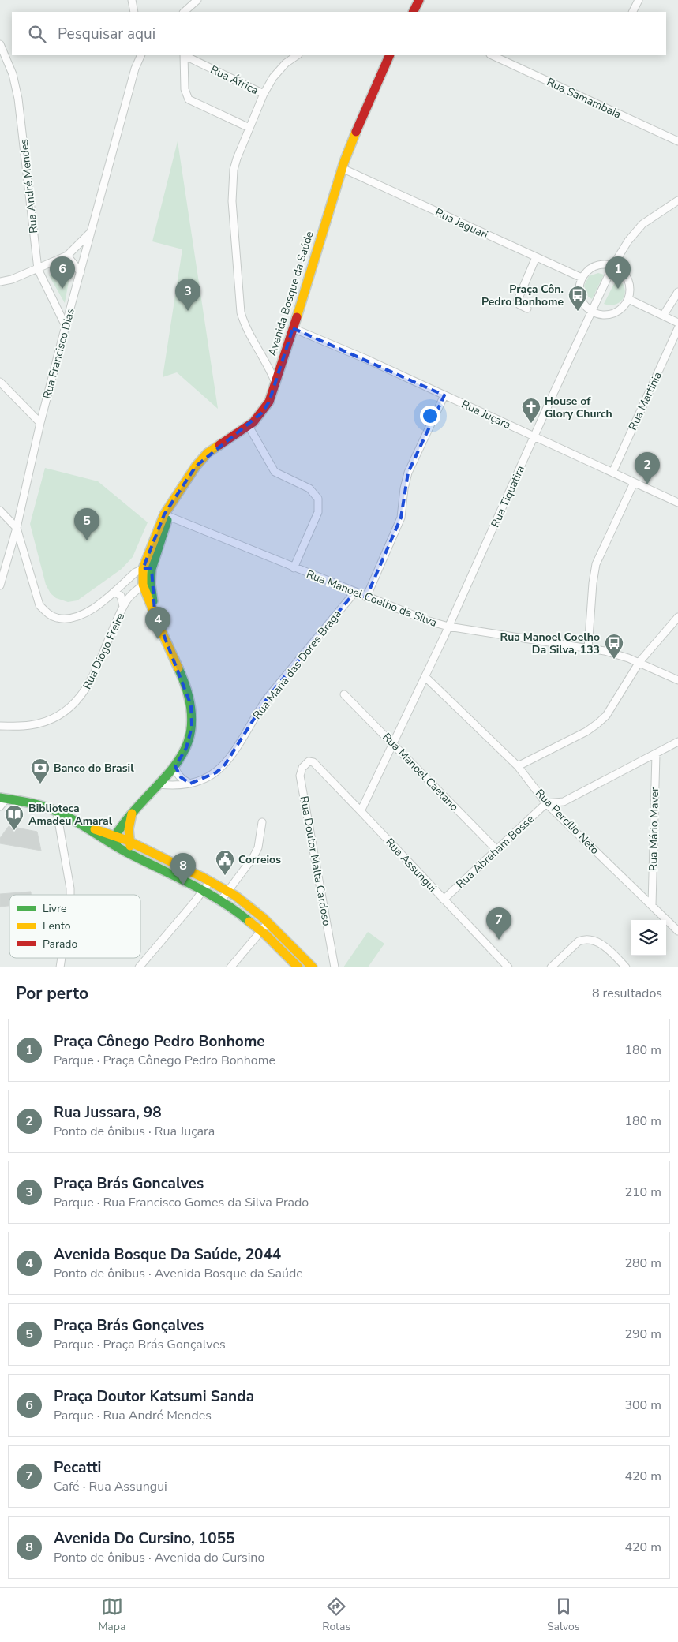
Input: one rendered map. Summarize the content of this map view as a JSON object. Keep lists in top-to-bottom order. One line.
{"streets":{"street":["Rua África","Rua Samambaia","Rua André Mendes","Rua Jaguari","Avenida Bosque da Saúde","Rua Francisco Dias","Rua Martinia","Rua Juçara","Rua Tiquatira","Rua Manoel Coelho da Silva","Rua Diogo Freire","Rua Maria das Dores Braga","Rua Manoel Caetano","Rua Percílio Neto","Rua Mário Maver","Rua Abraham Bosse","Rua Doutor Malta Cardoso","Rua Assungui"]},"crossings":[["Rua André Mendes","Rua Francisco Dias"],["Rua Jaguari","Avenida Bosque da Saúde"],["Avenida Bosque da Saúde","Rua Juçara"],["Avenida Bosque da Saúde","Rua Manoel Coelho da Silva"],["Avenida Bosque da Saúde","Rua Diogo Freire"],["Avenida Bosque da Saúde","Rua Maria das Dores Braga"],["Rua Martinia","Rua Juçara"],["Rua Juçara","Rua Tiquatira"],["Rua Tiquatira","Rua Manoel Coelho da Silva"],["Rua Tiquatira","Rua Manoel Caetano"],["Rua Tiquatira","Rua Percílio Neto"],["Rua Tiquatira","Rua Assungui"],["Rua Manoel Coelho da Silva","Rua Maria das Dores Braga"],["Rua Manoel Caetano","Rua Abraham Bosse"],["Rua Percílio Neto","Rua Mário Maver"],["Rua Percílio Neto","Rua Abraham Bosse"],["Rua Abraham Bosse","Rua Assungui"],["Rua Doutor Malta Cardoso","Rua Assungui"]],"places":{"bus stop":["Praça Côn. Pedro Bonhome","Rua Manoel Coelho Da Silva, 133"],"church":["House of Glory Church"],"bank":["Banco do Brasil"],"library":["Biblioteca Amadeu Amaral"],"public building":["Correios"]},"legend":["Livre","Lento","Parado"],"page":{"search":"Pesquisar aqui","pins":["1","6","3","2","5","4","8","7"],"heading":["Por perto","8 resultados"],"list":[{"mark":"1","name":"Praça Cônego Pedro Bonhome","note":"Parque · Praça Cônego Pedro Bonhome","value":"180 m"},{"mark":"2","name":"Rua Jussara, 98","note":"Ponto de ônibus · Rua Juçara","value":"180 m"},{"mark":"3","name":"Praça Brás Goncalves","note":"Parque · Rua Francisco Gomes da Silva Prado","value":"210 m"},{"mark":"4","name":"Avenida Bosque Da Saúde, 2044","note":"Ponto de ônibus · Avenida Bosque da Saúde","value":"280 m"},{"mark":"5","name":"Praça Brás Gonçalves","note":"Parque · Praça Brás Gonçalves","value":"290 m"},{"mark":"6","name":"Praça Doutor Katsumi Sanda","note":"Parque · Rua André Mendes","value":"300 m"},{"mark":"7","name":"Pecatti","note":"Café · Rua Assungui","value":"420 m"},{"mark":"8","name":"Avenida Do Cursino, 1055","note":"Ponto de ônibus · Avenida do Cursino","value":"420 m"}],"nav":["Mapa","Rotas","Salvos"]}}
